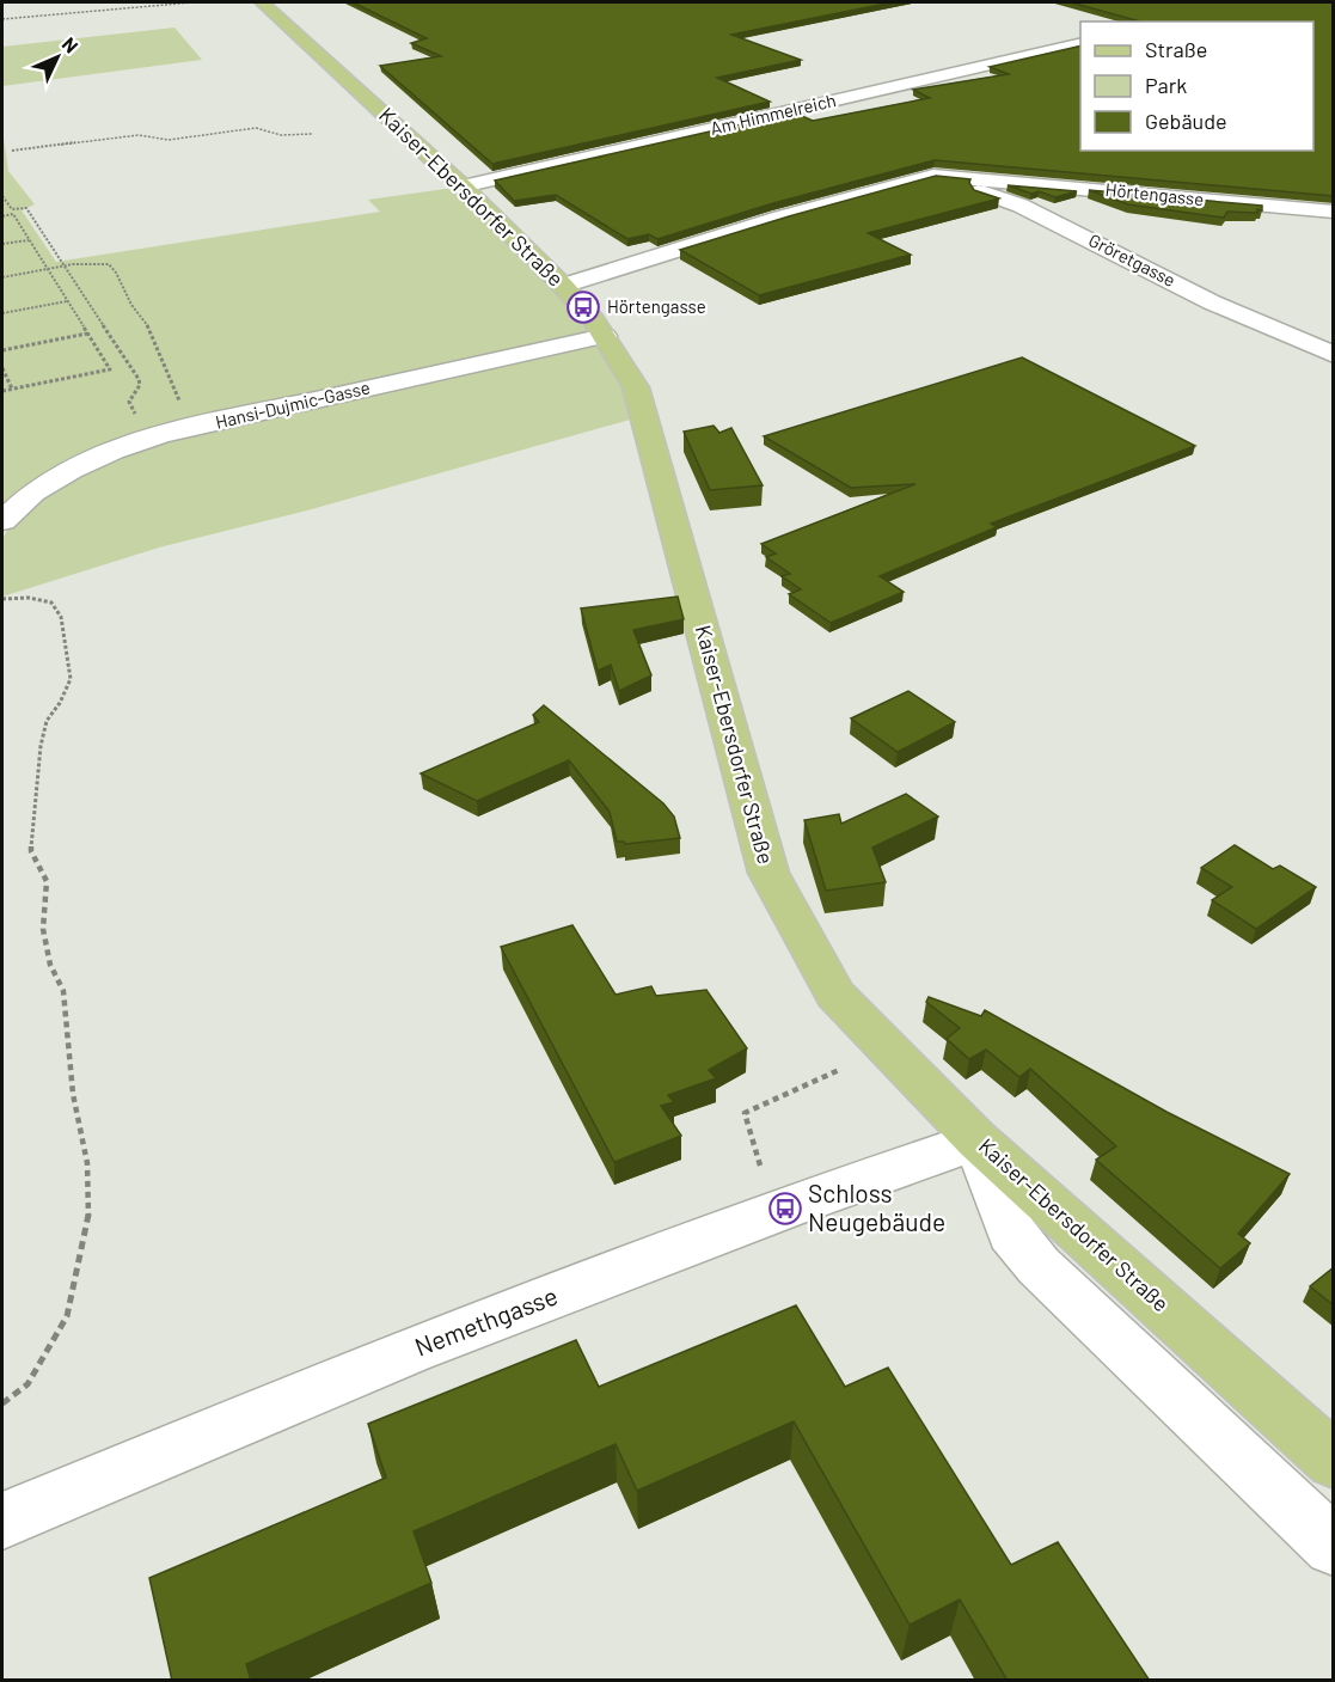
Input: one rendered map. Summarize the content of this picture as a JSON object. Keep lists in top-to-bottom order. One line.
{"streets":{"main road":["Kaiser-Ebersdorfer Straße"],"street":["Am Himmelreich","Hörtengasse","Gröretgasse","Hansi-Dujmic-Gasse","Nemethgasse"]},"crossings":[["Am Himmelreich","Kaiser-Ebersdorfer Straße"],["Hörtengasse","Kaiser-Ebersdorfer Straße"],["Hörtengasse","Gröretgasse"],["Kaiser-Ebersdorfer Straße","Hansi-Dujmic-Gasse"],["Kaiser-Ebersdorfer Straße","Nemethgasse"]],"places":{"bus stop":["Hörtengasse","Schloss Neugebäude"]},"legend":["Straße","Park","Gebäude"],"north":"top right"}
